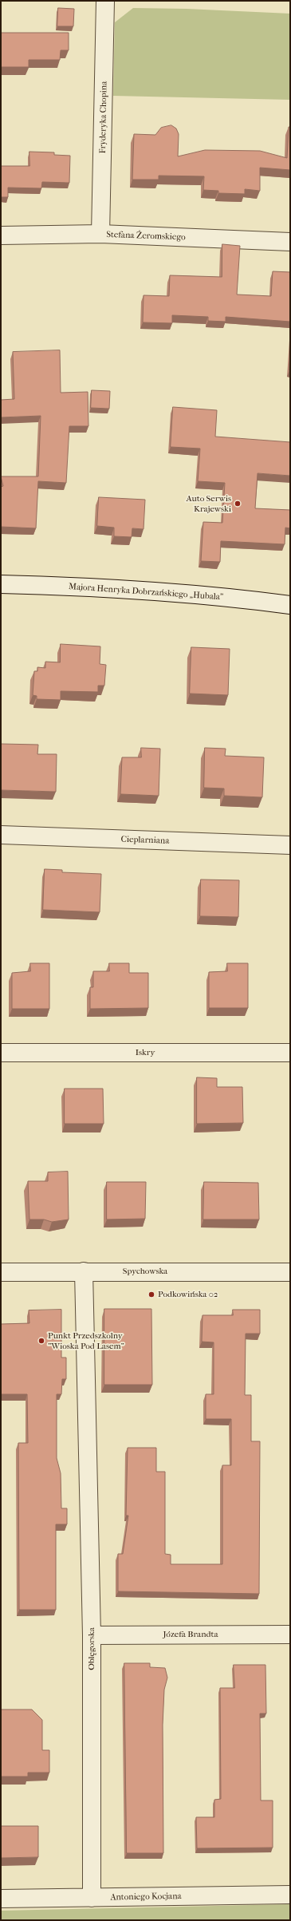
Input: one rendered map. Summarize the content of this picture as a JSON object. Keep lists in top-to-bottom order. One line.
{"streets":{"street":["Fryderyka Chopina","Stefana Żeromskiego","Majora Henryka Dobrzańskiego „Hubala”","Cieplarniana","Iskry","Spychowska","Józefa Brandta","Oblęgorska","Antoniego Kocjana"]},"crossings":[["Fryderyka Chopina","Stefana Żeromskiego"],["Spychowska","Oblęgorska"],["Józefa Brandta","Oblęgorska"],["Oblęgorska","Antoniego Kocjana"]],"places":["Auto Serwis Krajewski","Podkowińska 02","Punkt Przedszkolny \"Wioska Pod Lasem\""]}
